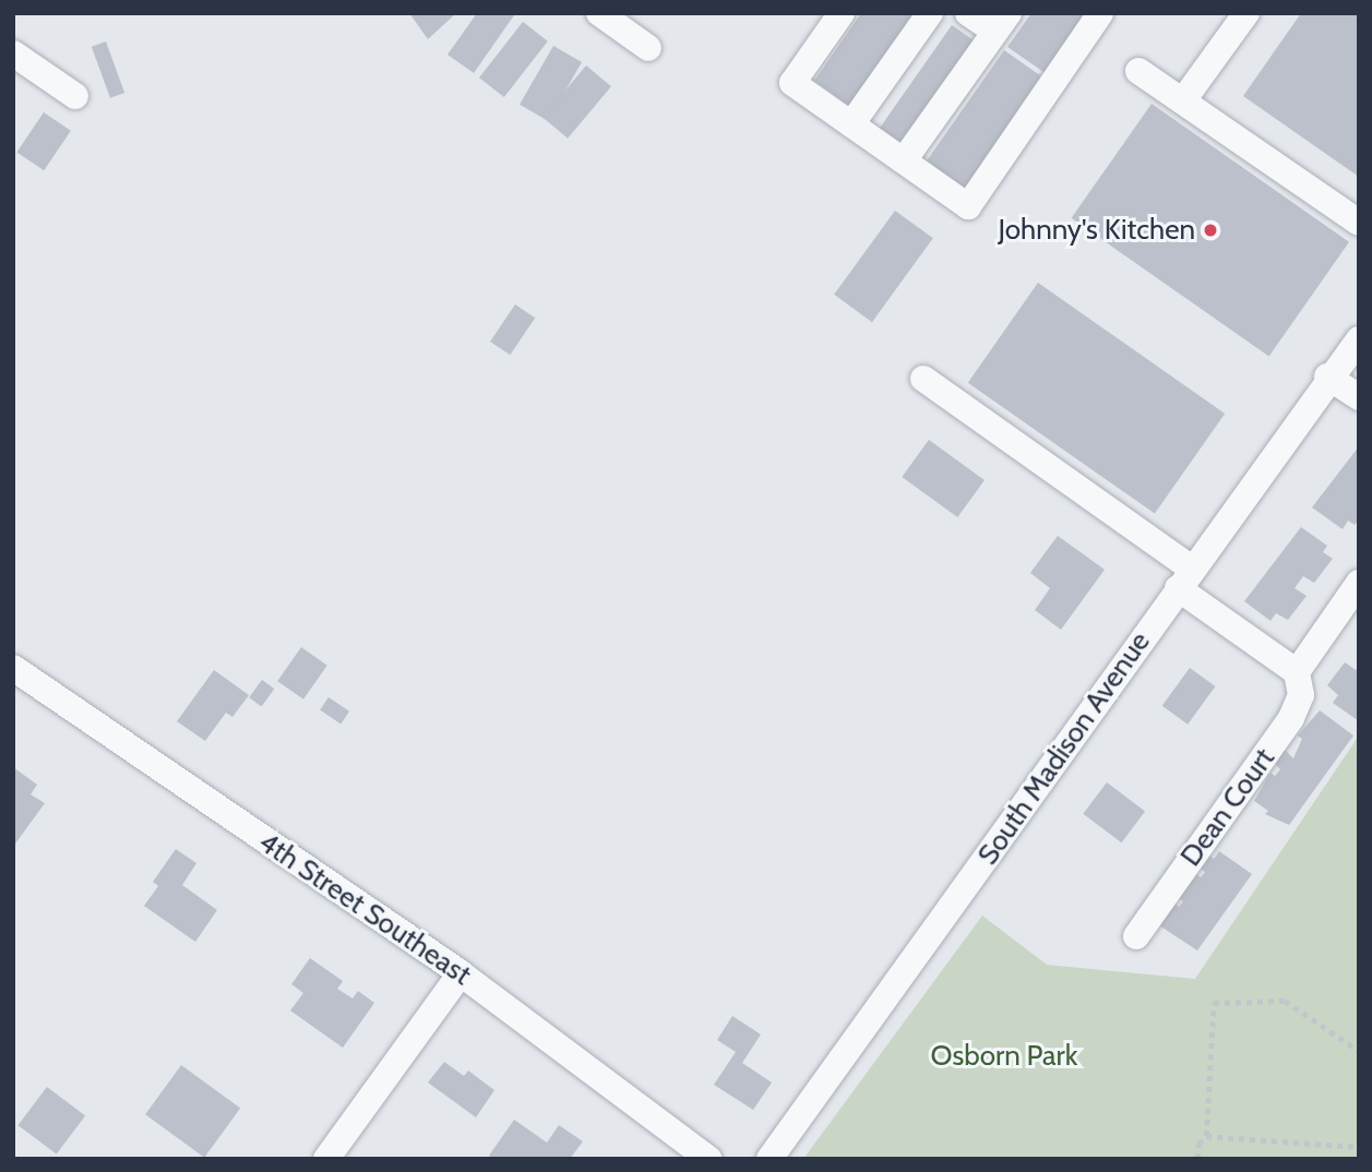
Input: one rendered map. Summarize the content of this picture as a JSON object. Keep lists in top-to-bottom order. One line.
{"streets":{"street":["South Madison Avenue","Dean Court","4th Street Southeast"]},"parks":["Osborn Park"],"places":["Johnny's Kitchen"]}
